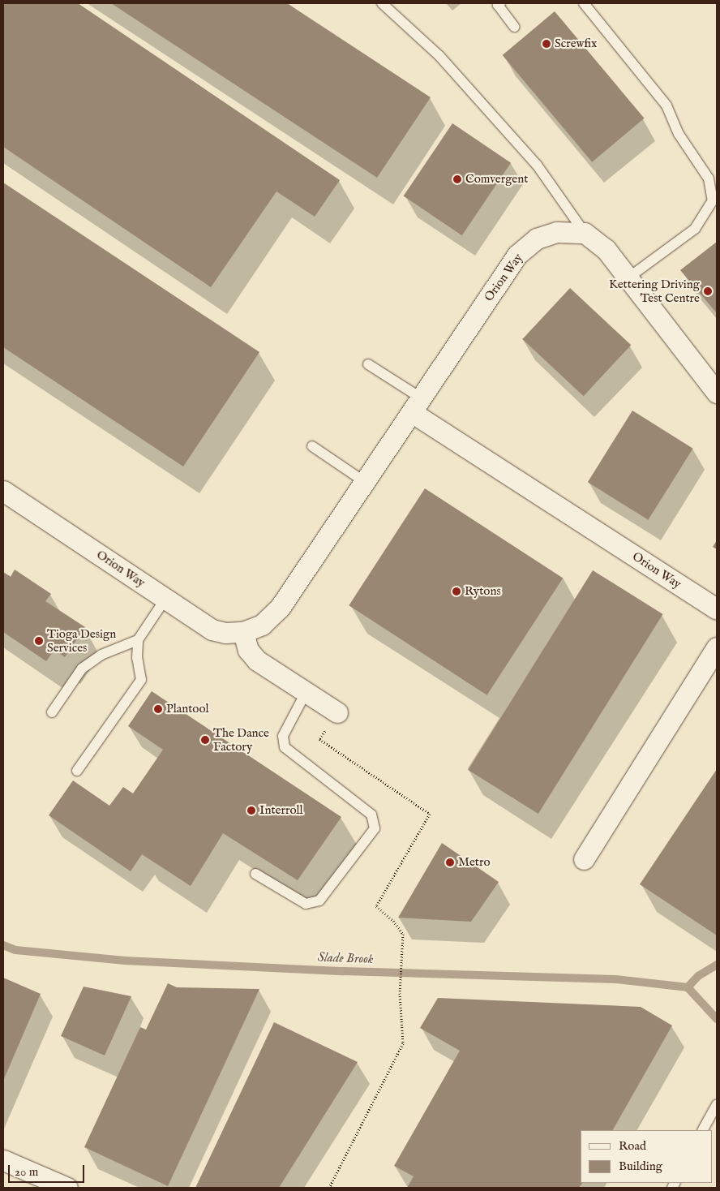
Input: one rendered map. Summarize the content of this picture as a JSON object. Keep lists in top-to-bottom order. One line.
{"streets":{"street":["Orion Way"]},"water":["Slade Brook"],"places":["Screwfix","Comvergent","Kettering Driving Test Centre","Rytons","Tioga Design Services","Plantool","The Dance Factory","Interroll","Metro"],"legend":["Road","Building"],"scale_bar":"20 m"}
